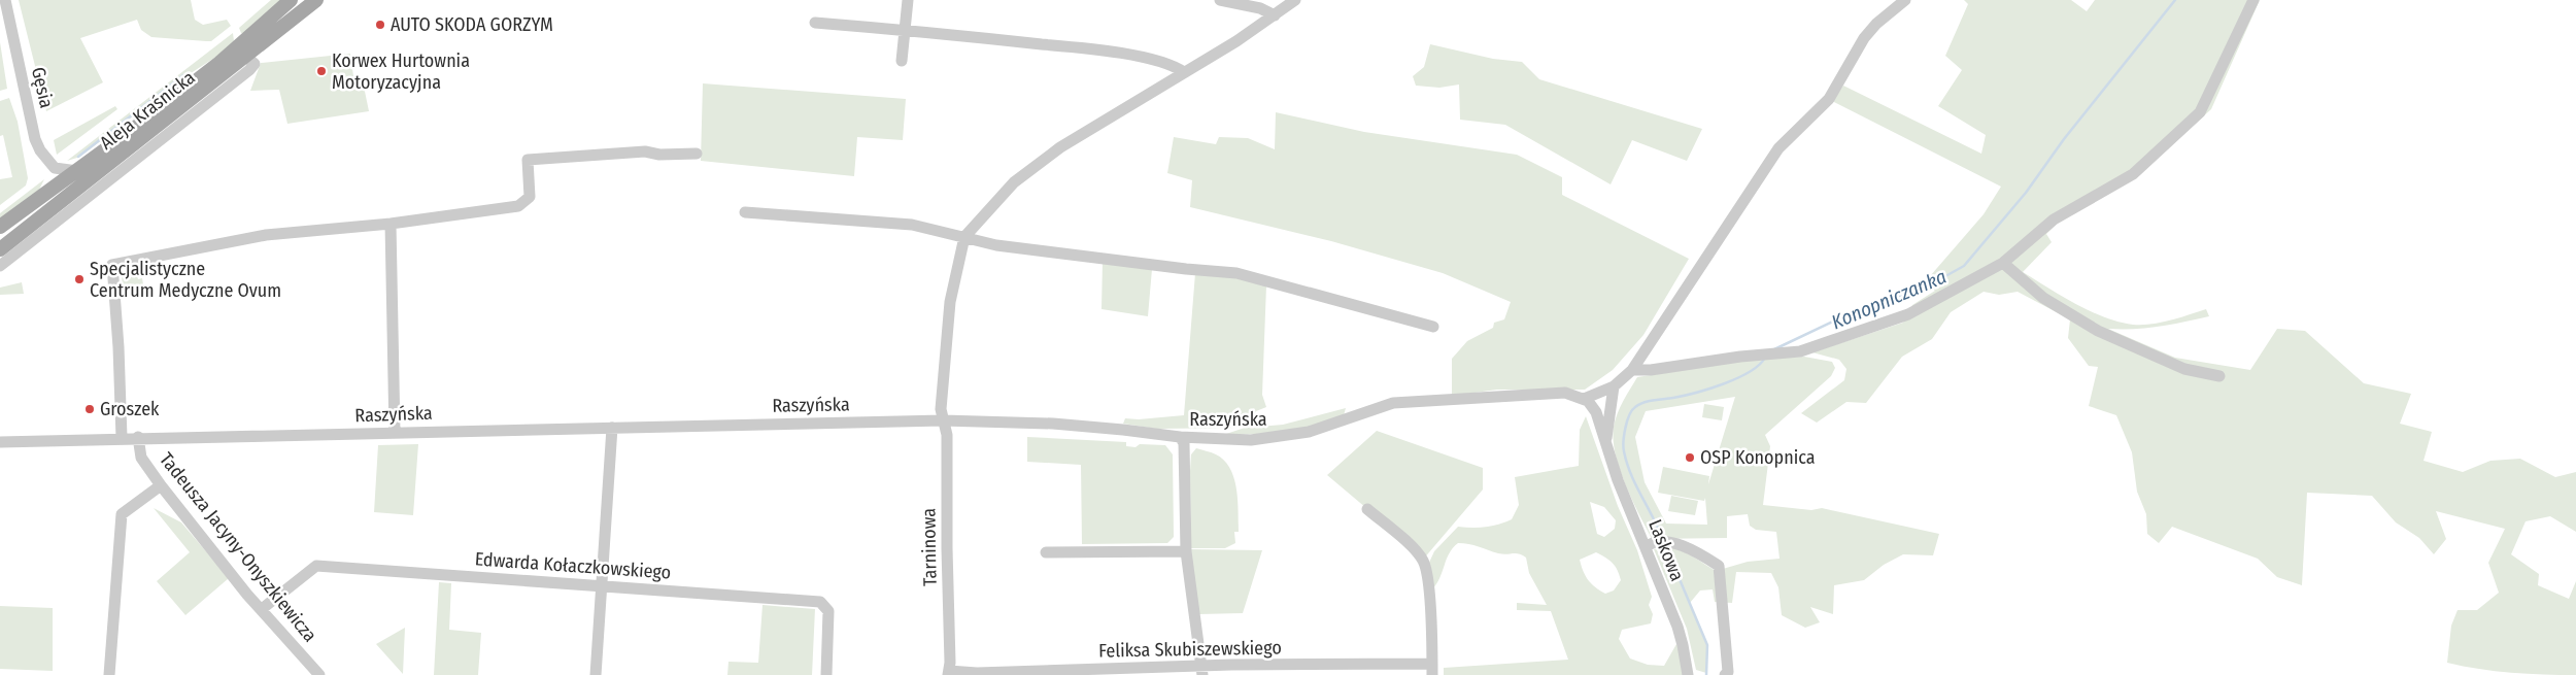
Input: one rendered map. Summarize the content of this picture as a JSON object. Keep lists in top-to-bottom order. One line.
{"streets":{"main road":["Aleja Kraśnicka"],"street":["Gęsia","Raszyńska","Tadeusza Jacyny-Onyszkiewicza","Tarninowa","Laskowa","Edwarda Kołaczkowskiego","Feliksa Skubiszewskiego"]},"crossings":[["Raszyńska","Tadeusza Jacyny-Onyszkiewicza"],["Raszyńska","Tarninowa"],["Raszyńska","Laskowa"],["Tadeusza Jacyny-Onyszkiewicza","Edwarda Kołaczkowskiego"],["Tarninowa","Feliksa Skubiszewskiego"]],"water":["Konopniczanka"],"places":["AUTO SKODA GORZYM","Korwex Hurtownia Motoryzacyjna","Specjalistyczne Centrum Medyczne Ovum","Groszek","OSP Konopnica"]}
